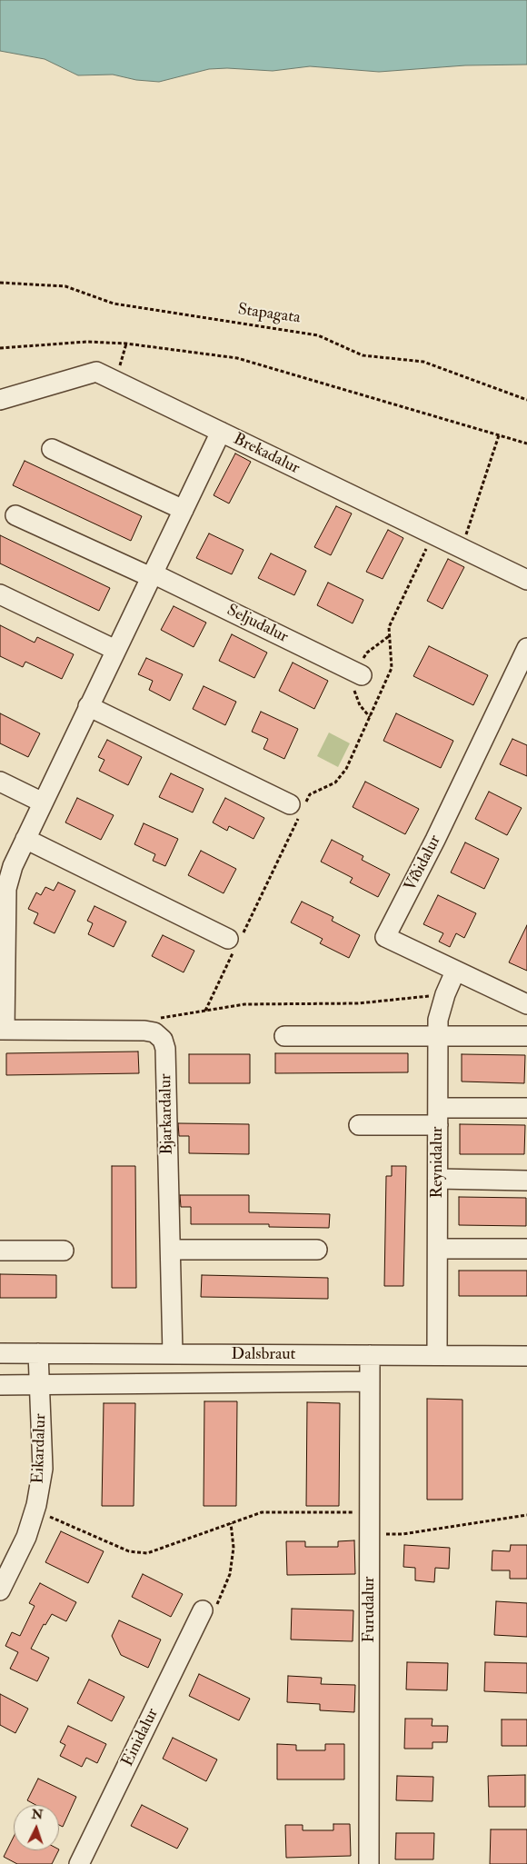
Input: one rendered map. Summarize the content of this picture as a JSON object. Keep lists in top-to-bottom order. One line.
{"streets":{"street":["Brekadalur","Seljudalur","Víðidalur","Bjarkardalur","Reynidalur","Dalsbraut","Eikardalur","Furudalur","Einidalur"],"path":["Stapagata"]},"crossings":[["Víðidalur","Reynidalur"],["Bjarkardalur","Dalsbraut"],["Reynidalur","Dalsbraut"],["Dalsbraut","Eikardalur"],["Dalsbraut","Furudalur"]],"north":"top"}
